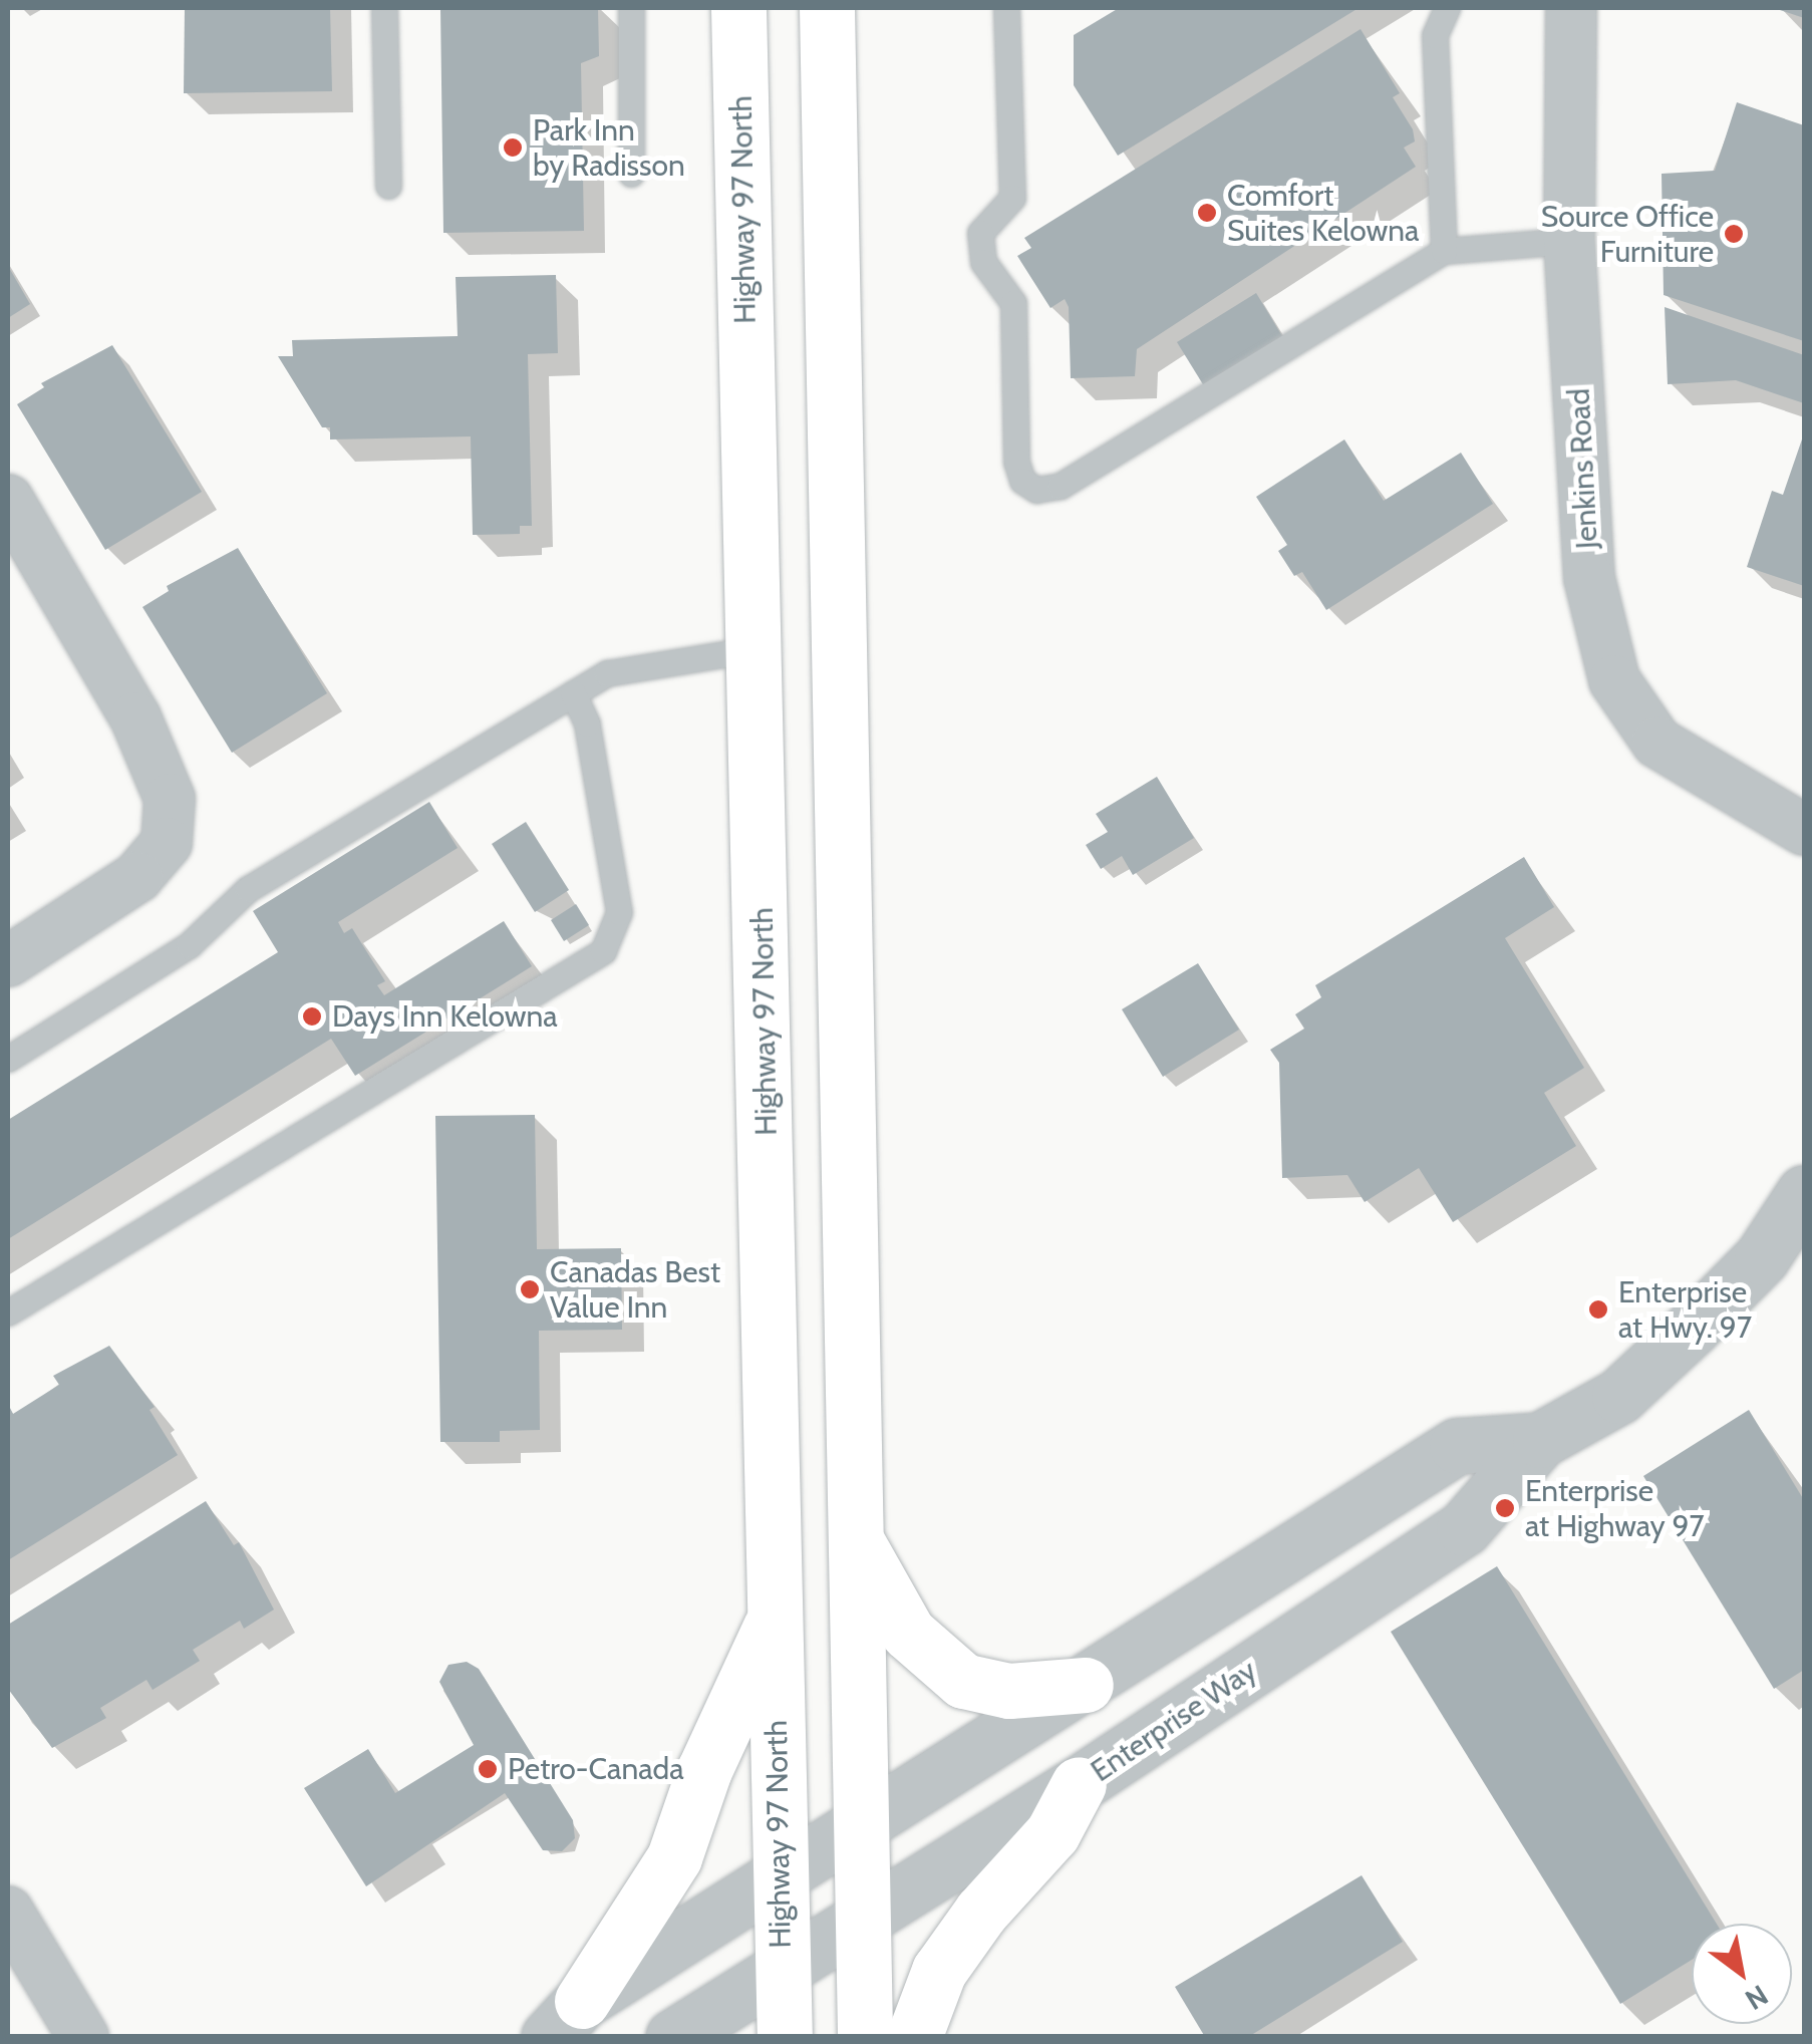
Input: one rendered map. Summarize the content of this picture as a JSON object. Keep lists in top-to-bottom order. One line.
{"streets":{"highway":["Highway 97 North"],"street":["Jenkins Road","Enterprise Way"]},"crossings":[["Highway 97 North","Enterprise Way"]],"places":["Park Inn by Radisson","Comfort Suites Kelowna","Source Office Furniture","Days Inn Kelowna","Canadas Best Value Inn","Enterprise at Hwy. 97","Enterprise at Highway 97","Petro-Canada"],"north":"bottom right"}
